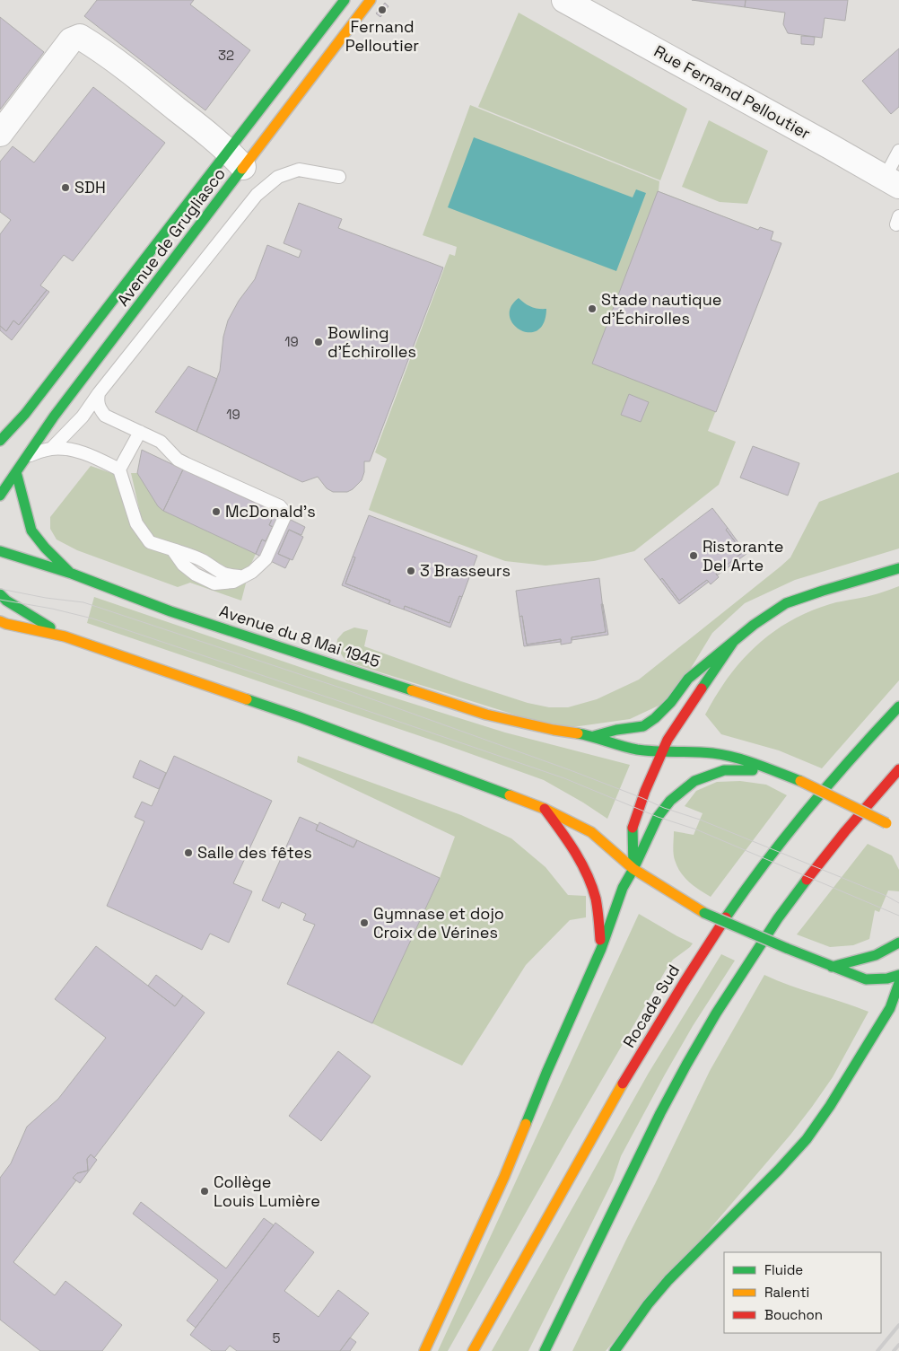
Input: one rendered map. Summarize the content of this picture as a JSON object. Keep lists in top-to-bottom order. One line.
{"streets":{"main road":["Avenue de Grugliasco","Avenue du 8 Mai 1945","Rocade Sud"],"street":["Rue Fernand Pelloutier"]},"places":["Fernand Pelloutier","SDH","Stade nautique d'Échirolles","Bowling d'Échirolles","McDonald's","Ristorante Del Arte","3 Brasseurs","Salle des fêtes","Gymnase et dojo Croix de Vérines","Collège Louis Lumière"],"house_numbers":["32","19","19","5"],"legend":["Fluide","Ralenti","Bouchon"]}
